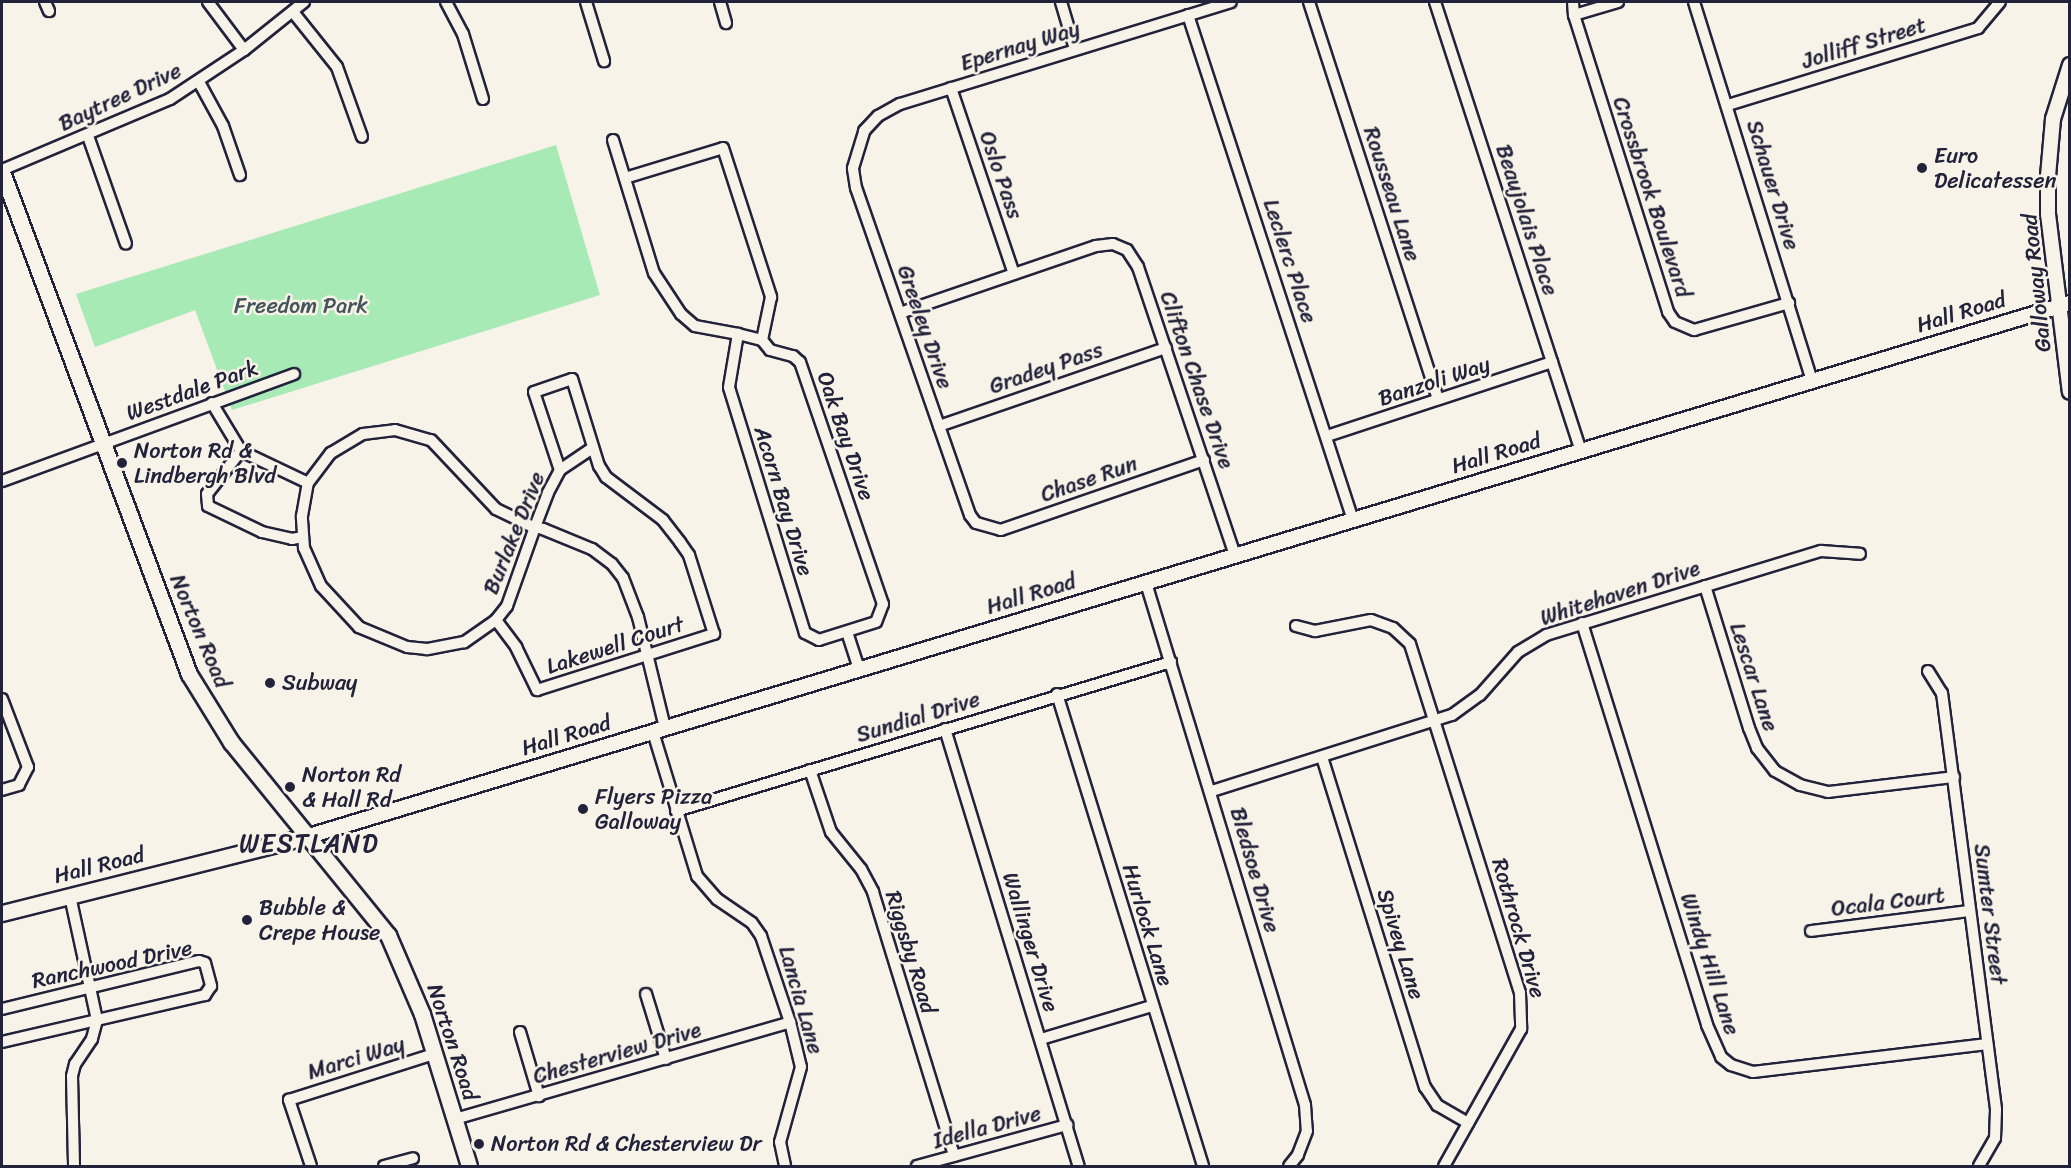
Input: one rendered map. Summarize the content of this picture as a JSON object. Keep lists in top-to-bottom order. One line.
{"streets":{"main road":["Hall Road","Norton Road"],"street":["Jolliff Street","Epernay Way","Baytree Drive","Oslo Pass","Schauer Drive","Rousseau Lane","Crossbrook Boulevard","Beaujolais Place","Leclerc Place","Galloway Road","Greeley Drive","Gradey Pass","Clifton Chase Drive","Banzoli Way","Westdale Park","Oak Bay Drive","Chase Run","Acorn Bay Drive","Burlake Drive","Whitehaven Drive","Lakewell Court","Lescar Lane","Sundial Drive","Bledsoe Drive","Ocala Court","Sumter Street","Hurlock Lane","Rothrock Drive","Wallinger Drive","Spivey Lane","Riggsby Road","Ranchwood Drive","Windy Hill Lane","Lancia Lane","Chesterview Drive","Marci Way","Idella Drive"]},"crossings":[["Jolliff Street","Schauer Drive"],["Epernay Way","Oslo Pass"],["Epernay Way","Leclerc Place"],["Epernay Way","Greeley Drive"],["Baytree Drive","Norton Road"],["Oslo Pass","Clifton Chase Drive"],["Schauer Drive","Crossbrook Boulevard"],["Schauer Drive","Hall Road"],["Rousseau Lane","Banzoli Way"],["Beaujolais Place","Hall Road"],["Beaujolais Place","Banzoli Way"],["Leclerc Place","Hall Road"],["Leclerc Place","Banzoli Way"],["Galloway Road","Hall Road"],["Hall Road","Clifton Chase Drive"],["Hall Road","Norton Road"],["Hall Road","Bledsoe Drive"],["Hall Road","Lancia Lane"],["Greeley Drive","Gradey Pass"],["Greeley Drive","Chase Run"],["Gradey Pass","Clifton Chase Drive"],["Clifton Chase Drive","Chase Run"],["Westdale Park","Norton Road"],["Oak Bay Drive","Acorn Bay Drive"],["Burlake Drive","Lakewell Court"],["Burlake Drive","Lancia Lane"],["Whitehaven Drive","Lescar Lane"],["Whitehaven Drive","Bledsoe Drive"],["Whitehaven Drive","Rothrock Drive"],["Whitehaven Drive","Spivey Lane"],["Whitehaven Drive","Windy Hill Lane"],["Norton Road","Chesterview Drive"],["Norton Road","Marci Way"],["Lakewell Court","Lancia Lane"],["Lescar Lane","Sumter Street"],["Sundial Drive","Bledsoe Drive"],["Sundial Drive","Hurlock Lane"],["Sundial Drive","Wallinger Drive"],["Sundial Drive","Riggsby Road"],["Sundial Drive","Lancia Lane"],["Ocala Court","Sumter Street"],["Sumter Street","Windy Hill Lane"],["Rothrock Drive","Spivey Lane"],["Wallinger Drive","Idella Drive"],["Riggsby Road","Idella Drive"],["Lancia Lane","Chesterview Drive"]],"districts":["WESTLAND"],"parks":["Freedom Park"],"places":["Euro Delicatessen","Norton Rd & Lindbergh Blvd","Subway","Norton Rd & Hall Rd","Flyers Pizza Galloway","Bubble & Crepe House","Norton Rd & Chesterview Dr"]}
